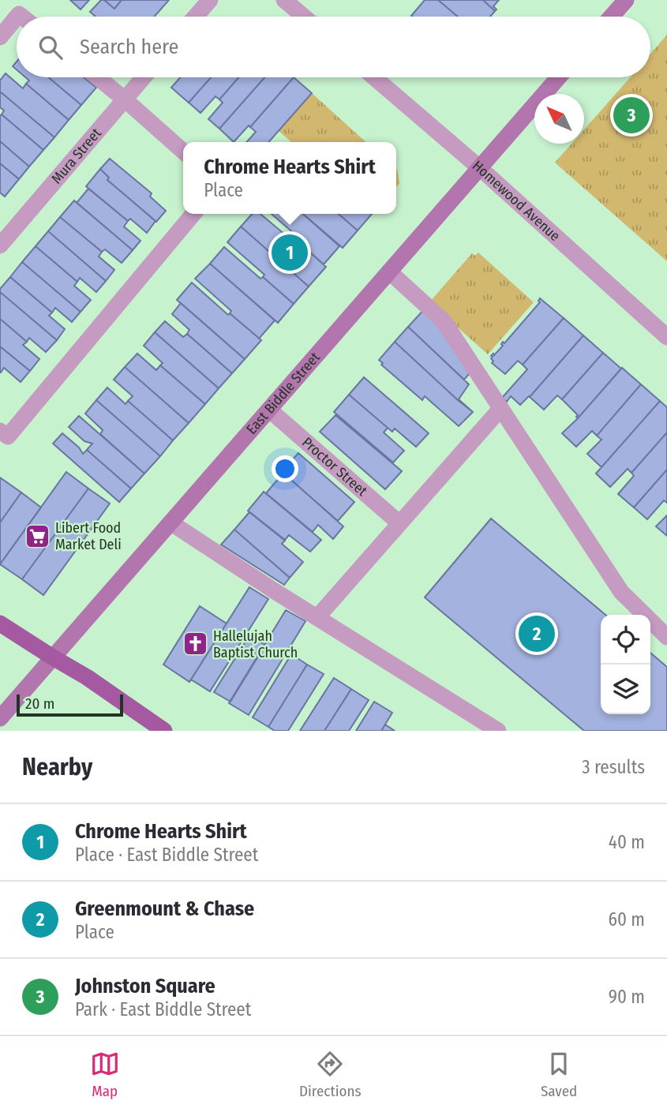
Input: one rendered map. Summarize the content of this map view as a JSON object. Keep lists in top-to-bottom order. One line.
{"streets":{"main road":["East Biddle Street"],"street":["Mura Street","Homewood Avenue","Proctor Street"]},"crossings":[["Homewood Avenue","East Biddle Street"],["East Biddle Street","Proctor Street"]],"places":{"supermarket":["Libert Food Market Deli"],"church":["Hallelujah Baptist Church"]},"scale_bar":"20 m","north":"top left","page":{"search":"Search here","pins":["3","1","2"],"popup":["Chrome Hearts Shirt","Place"],"scale":"20 m","heading":["Nearby","3 results"],"list":[{"mark":"1","name":"Chrome Hearts Shirt","note":"Place · East Biddle Street","value":"40 m"},{"mark":"2","name":"Greenmount & Chase","note":"Place","value":"60 m"},{"mark":"3","name":"Johnston Square","note":"Park · East Biddle Street","value":"90 m"}],"nav":["Map","Directions","Saved"]}}
